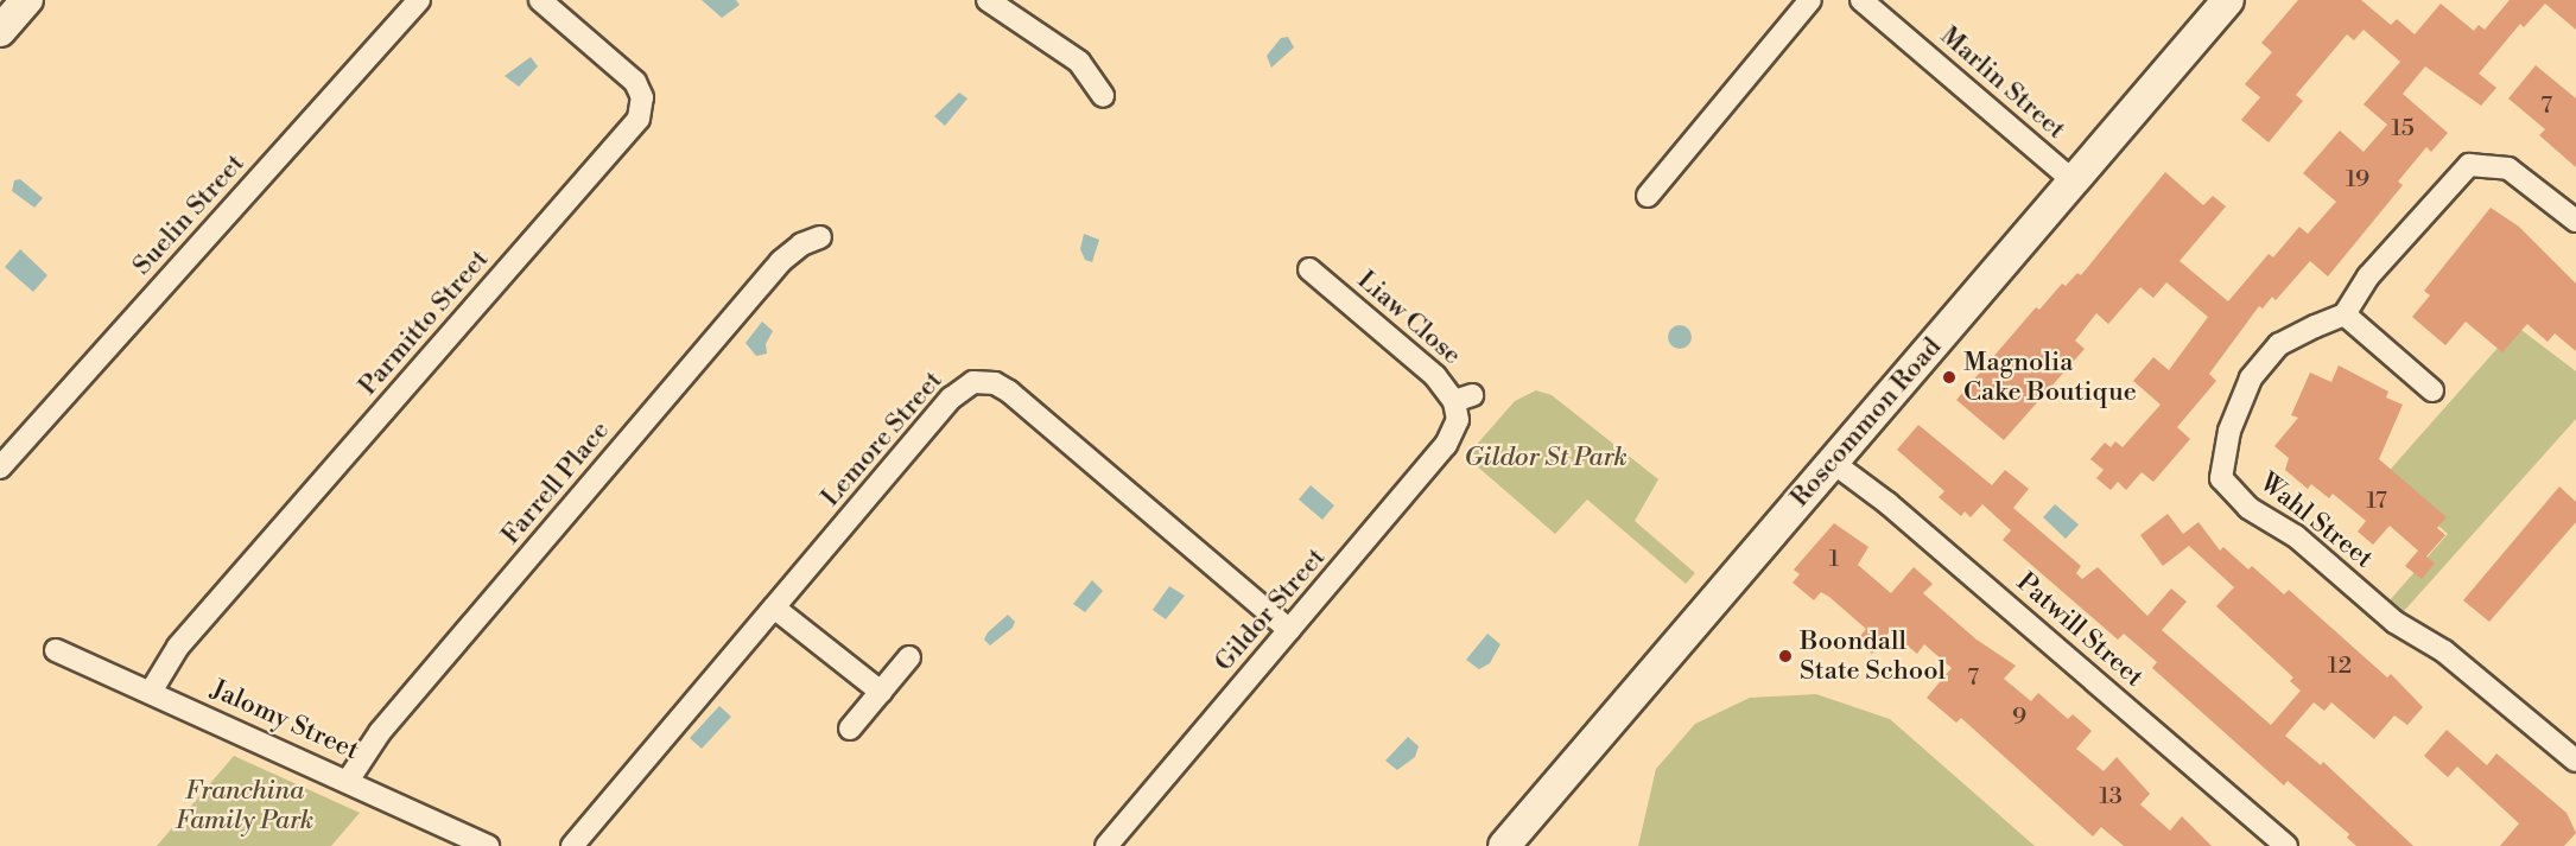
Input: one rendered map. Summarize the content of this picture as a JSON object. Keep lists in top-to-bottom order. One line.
{"streets":{"street":["Marlin Street","Suelin Street","Liaw Close","Parmitto Street","Roscommon Road","Lemore Street","Farrell Place","Wahl Street","Gildor Street","Patwill Street","Jalomy Street"]},"crossings":[["Marlin Street","Roscommon Road"],["Liaw Close","Gildor Street"],["Parmitto Street","Jalomy Street"],["Roscommon Road","Patwill Street"],["Lemore Street","Gildor Street"],["Farrell Place","Jalomy Street"]],"parks":["Gildor St Park","Franchina Family Park"],"places":["Magnolia Cake Boutique","Boondall State School"],"house_numbers":["7","15","19","17","1","12","7","9","13"]}
